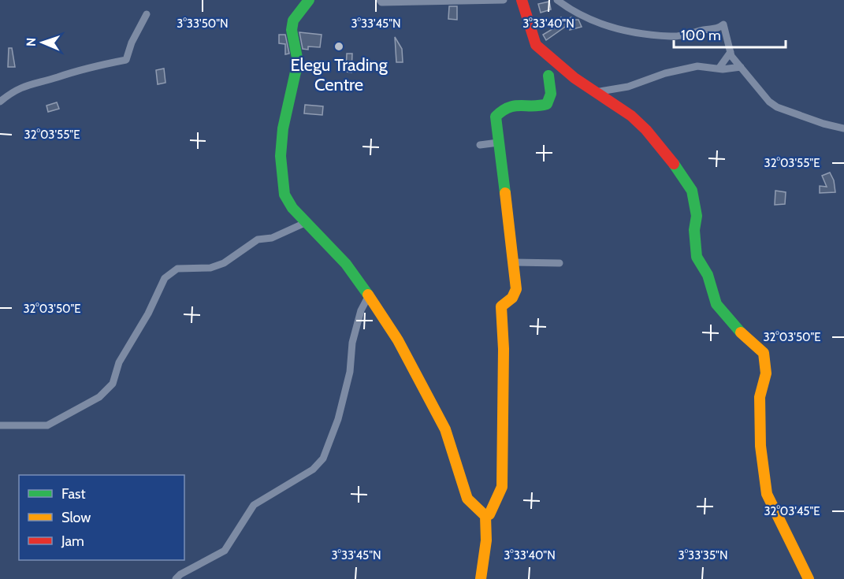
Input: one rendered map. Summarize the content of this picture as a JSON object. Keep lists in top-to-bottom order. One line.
{"places":["Elegu Trading Centre"],"legend":["Fast","Slow","Jam"],"scale_bar":"100 m","north":"left","coordinates":["3°33'50\"N","3°33'45\"N","3°33'40\"N","32°03'55\"E","32°03'50\"E","32°03'45\"E","3°33'35\"N"]}
